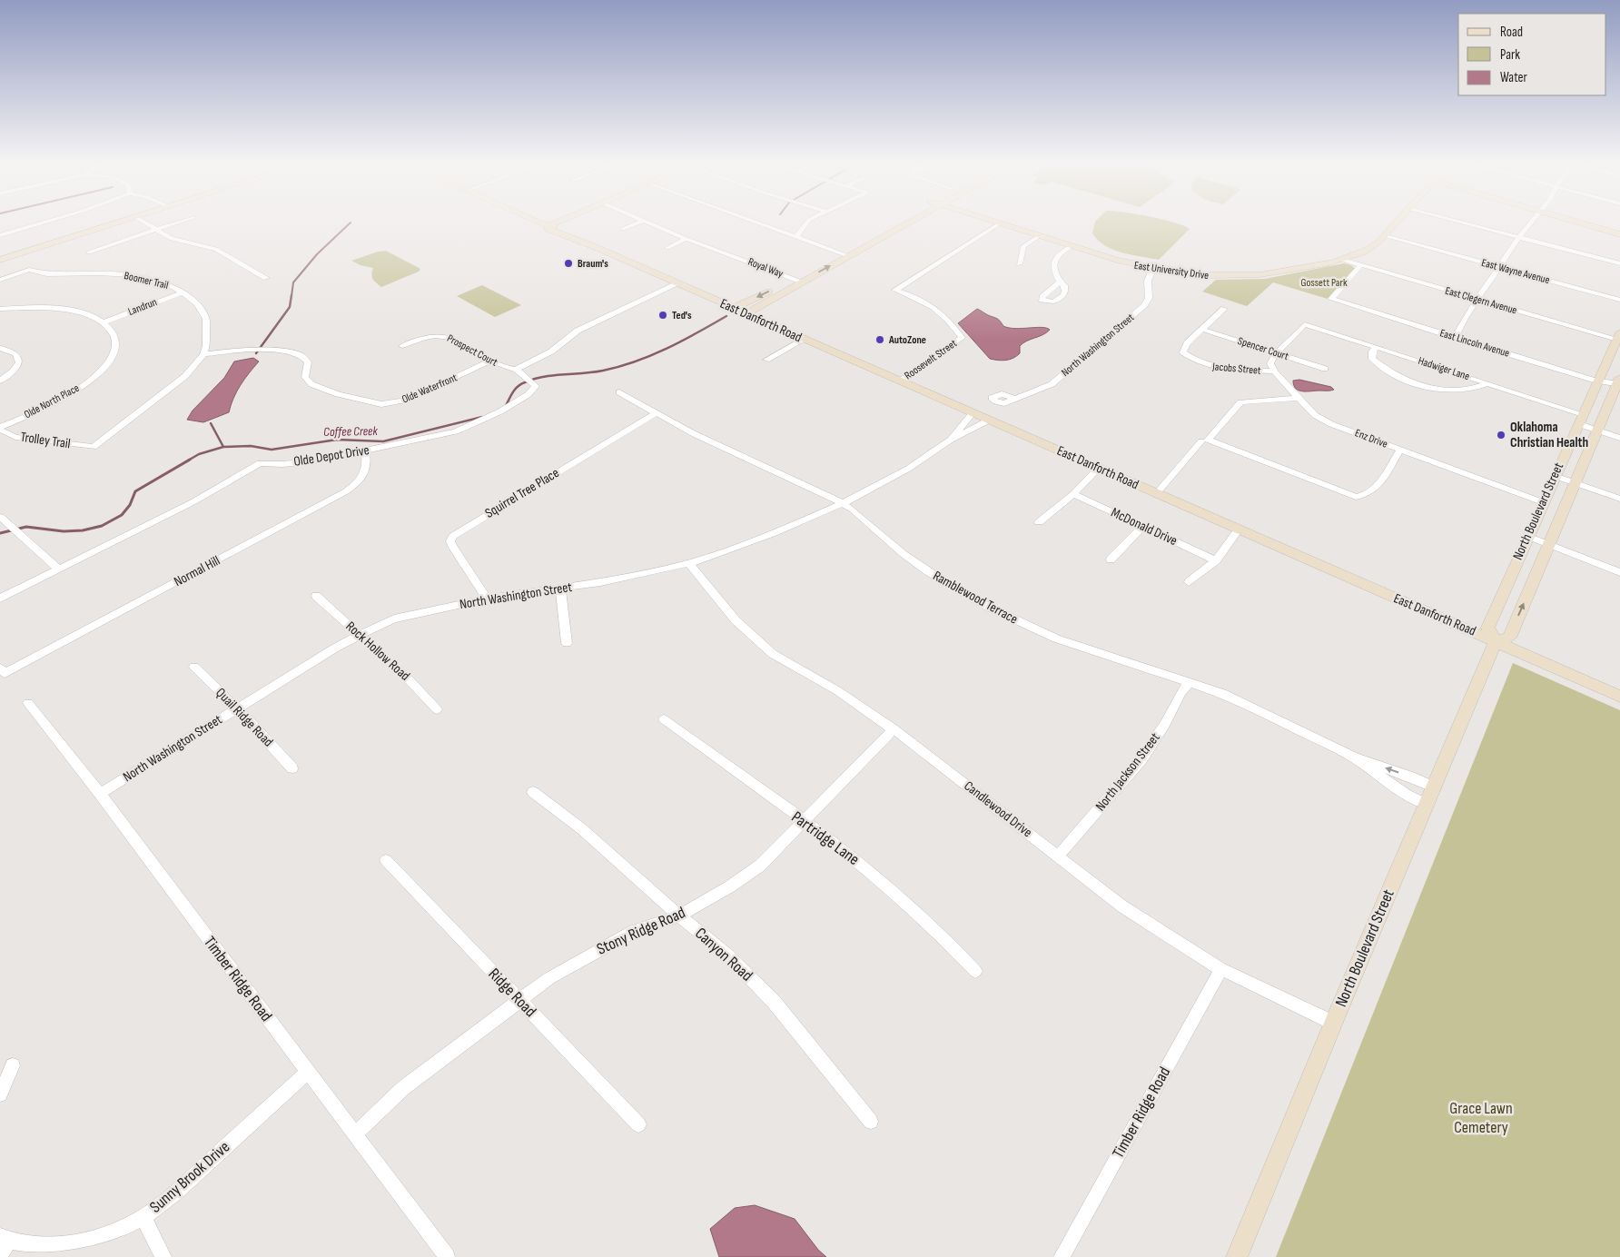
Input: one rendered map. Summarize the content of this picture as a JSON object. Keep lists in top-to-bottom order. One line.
{"streets":{"main road":["East University Drive","East Danforth Road","North Boulevard Street"],"street":["Royal Way","East Wayne Avenue","Boomer Trail","East Clegern Avenue","Landrun","East Lincoln Avenue","North Washington Street","Spencer Court","Prospect Court","Roosevelt Street","Jacobs Street","Hadwiger Lane","Olde Waterfront","Olde North Place","Enz Drive","Trolley Trail","Olde Depot Drive","Squirrel Tree Place","McDonald Drive","Normal Hill","Ramblewood Terrace","Rock Hollow Road","Quail Ridge Road","North Jackson Street","Candlewood Drive","Partridge Lane","Stony Ridge Road","Canyon Road","Timber Ridge Road","Ridge Road","Sunny Brook Drive"]},"crossings":[["East University Drive","East Wayne Avenue"],["East University Drive","East Clegern Avenue"],["East University Drive","North Washington Street"],["East University Drive","Roosevelt Street"],["Boomer Trail","Landrun"],["Boomer Trail","Olde Waterfront"],["Boomer Trail","Trolley Trail"],["East Clegern Avenue","East Lincoln Avenue"],["East Clegern Avenue","North Boulevard Street"],["Landrun","Olde North Place"],["East Danforth Road","North Washington Street"],["East Danforth Road","Roosevelt Street"],["East Danforth Road","North Boulevard Street"],["East Lincoln Avenue","North Boulevard Street"],["North Washington Street","Squirrel Tree Place"],["North Washington Street","Ramblewood Terrace"],["North Washington Street","Rock Hollow Road"],["North Washington Street","Quail Ridge Road"],["North Washington Street","Candlewood Drive"],["North Washington Street","Timber Ridge Road"],["Spencer Court","Jacobs Street"],["Spencer Court","Hadwiger Lane"],["Prospect Court","Olde Waterfront"],["Prospect Court","Olde Depot Drive"],["Jacobs Street","Enz Drive"],["Hadwiger Lane","North Boulevard Street"],["Olde Waterfront","Trolley Trail"],["Olde North Place","Trolley Trail"],["Enz Drive","North Boulevard Street"],["Olde Depot Drive","Normal Hill"],["Squirrel Tree Place","Ramblewood Terrace"],["North Boulevard Street","Ramblewood Terrace"],["North Boulevard Street","Candlewood Drive"],["Ramblewood Terrace","North Jackson Street"],["North Jackson Street","Candlewood Drive"],["Candlewood Drive","Stony Ridge Road"],["Candlewood Drive","Timber Ridge Road"],["Partridge Lane","Stony Ridge Road"],["Stony Ridge Road","Canyon Road"],["Stony Ridge Road","Timber Ridge Road"],["Stony Ridge Road","Ridge Road"],["Timber Ridge Road","Sunny Brook Drive"]],"water":["Coffee Creek"],"parks":["Gossett Park","Grace Lawn Cemetery"],"places":["Braum's","Ted's","AutoZone","Oklahoma Christian Health"],"legend":["Road","Park","Water"]}
